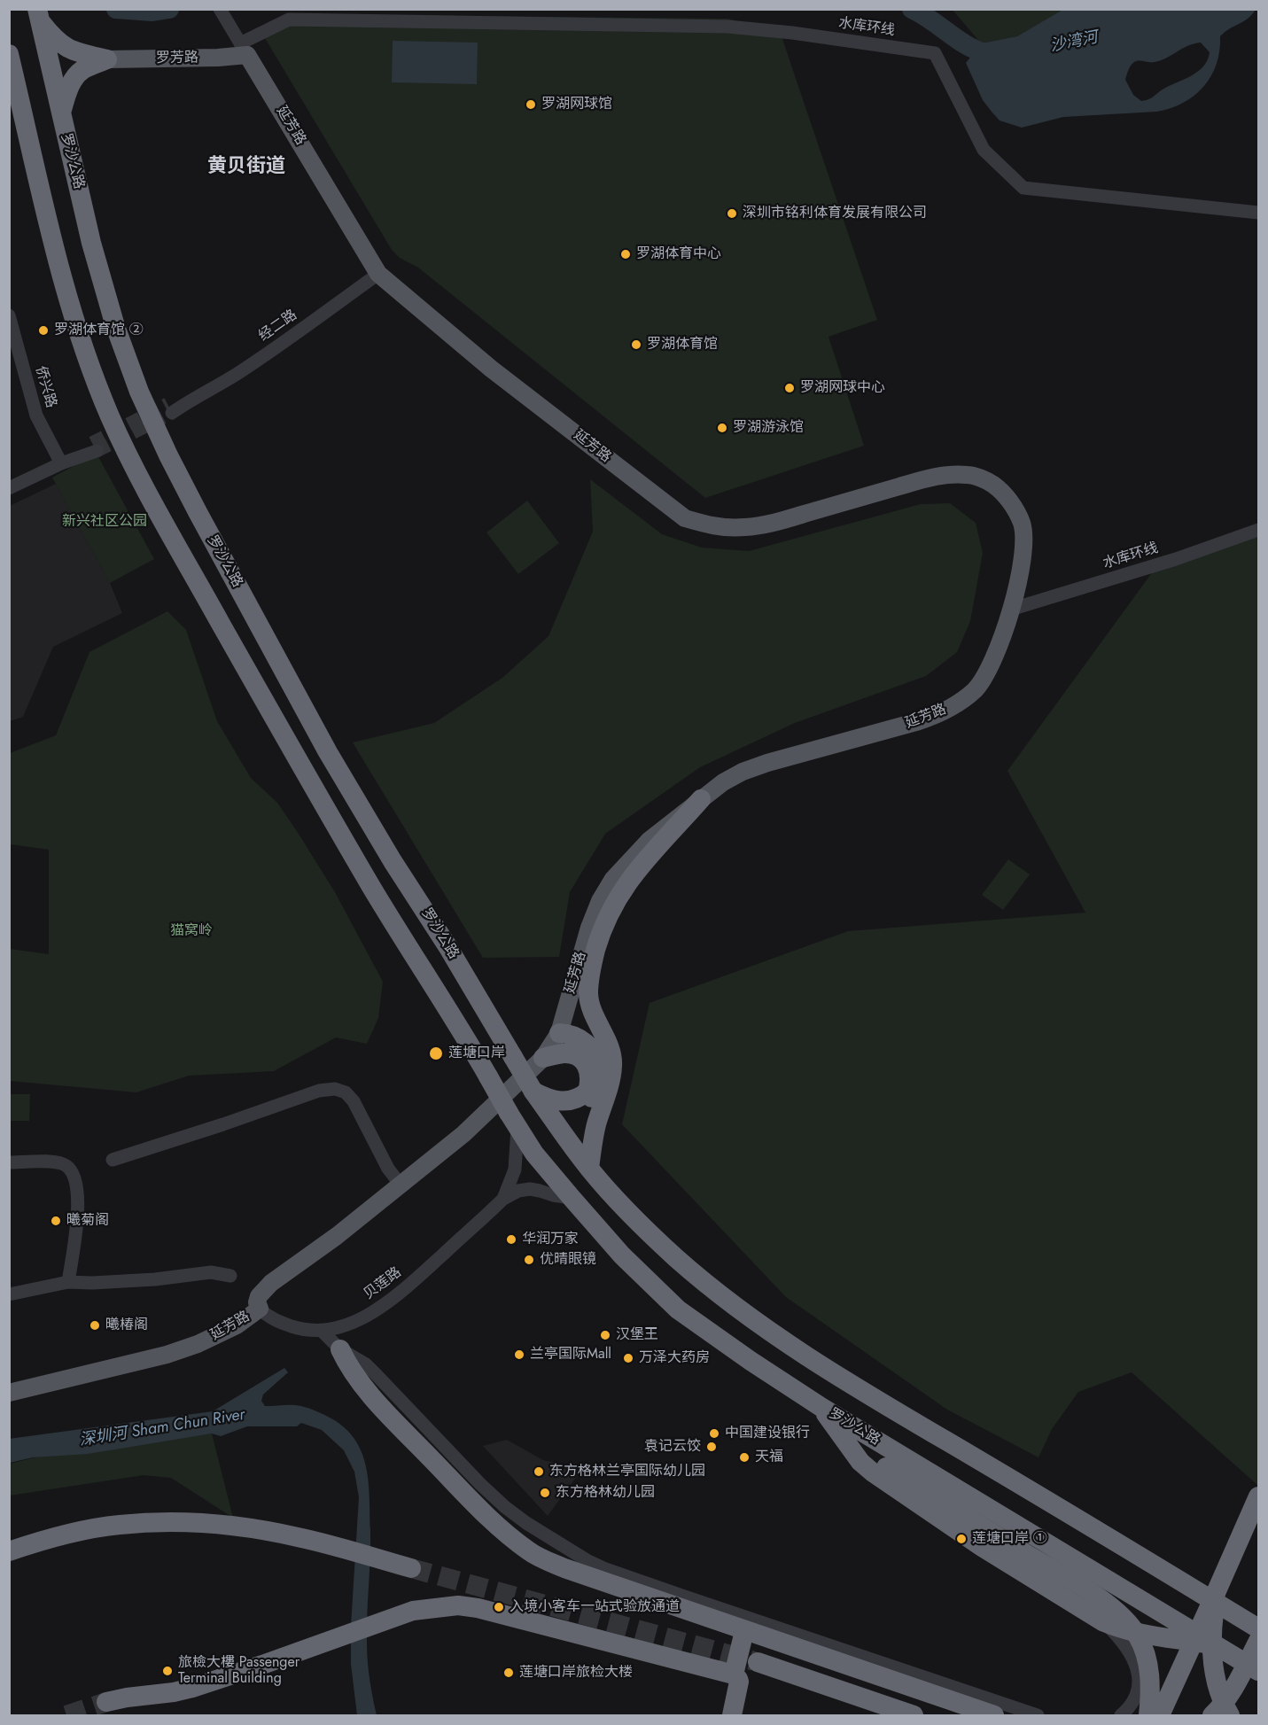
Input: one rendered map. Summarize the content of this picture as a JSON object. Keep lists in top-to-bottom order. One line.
{"streets":{"highway":["罗沙公路"],"main road":["罗芳路","延芳路"],"street":["水库环线","经二路","侨兴路","贝莲路"]},"crossings":[["水库环线","罗芳路"],["水库环线","延芳路"],["罗芳路","延芳路"],["延芳路","经二路"],["延芳路","贝莲路"],["罗沙公路","贝莲路"]],"districts":["黄贝街道"],"water":["沙湾河","深圳河 Sham Chun River"],"parks":["新兴社区公园","猫窝岭"],"places":["罗湖网球馆","深圳市铭利体育发展有限公司","罗湖体育中心","罗湖体育馆 ②","罗湖体育馆","罗湖网球中心","罗湖游泳馆","莲塘口岸","曦菊阁","华润万家","优晴眼镜","曦椿阁","汉堡王","兰亭国际Mall","万泽大药房","中国建设银行","袁记云饺","天福","东方格林兰亭国际幼儿园","东方格林幼儿园","莲塘口岸 ①","入境小客车一站式验放通道","旅檢大樓 Passenger Terminal Building","莲塘口岸旅检大楼"]}
